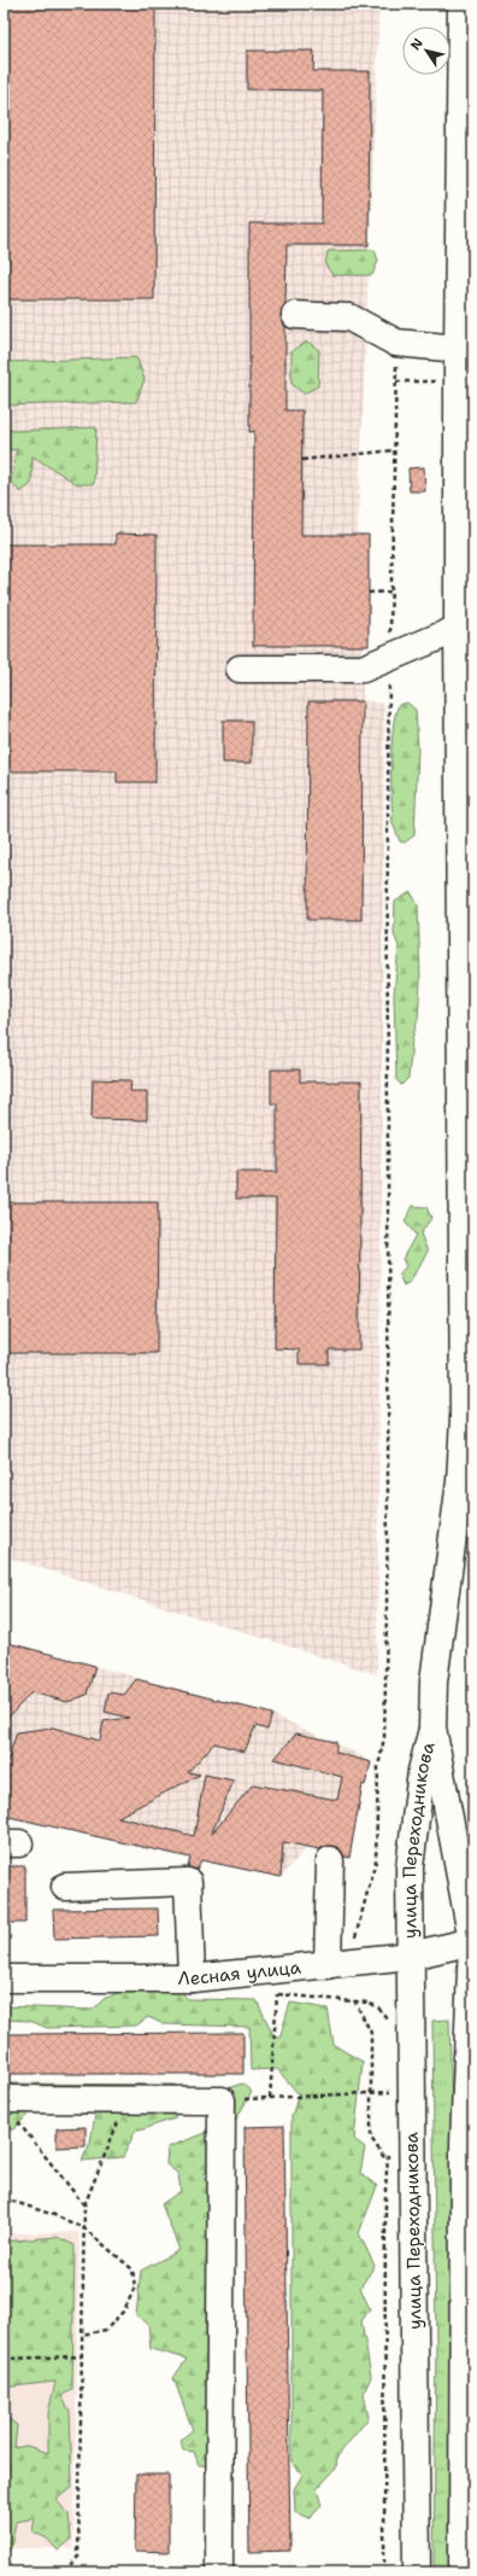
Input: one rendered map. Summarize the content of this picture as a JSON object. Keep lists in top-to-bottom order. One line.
{"streets":{"main road":["улица Переходникова","Лесная улица"]},"crossings":[["улица Переходникова","Лесная улица"]],"north":"top left"}
